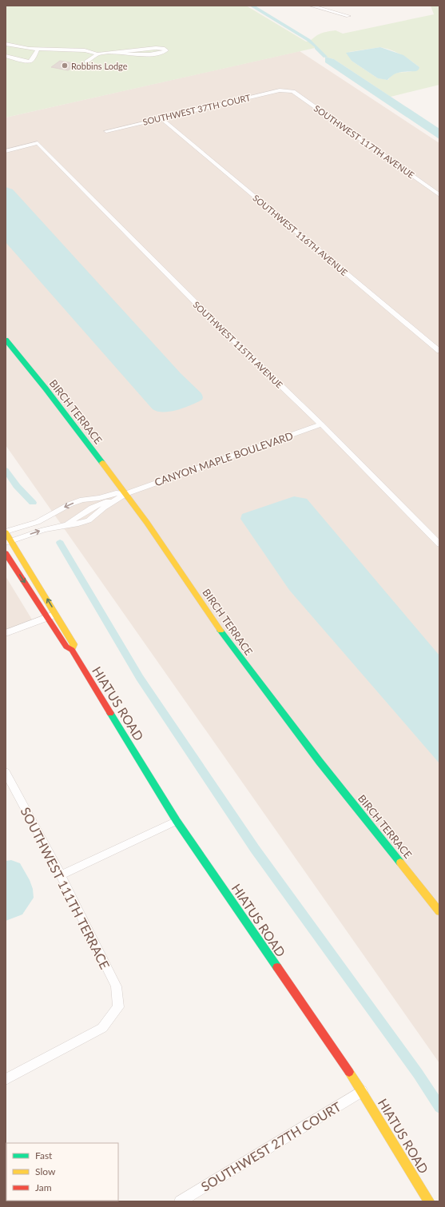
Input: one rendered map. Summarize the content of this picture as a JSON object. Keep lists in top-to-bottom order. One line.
{"streets":{"street":["SOUTHWEST 37TH COURT","SOUTHWEST 117TH AVENUE","SOUTHWEST 116TH AVENUE","SOUTHWEST 115TH AVENUE","BIRCH TERRACE","CANYON MAPLE BOULEVARD","HIATUS ROAD","SOUTHWEST 111TH TERRACE","SOUTHWEST 27TH COURT"]},"crossings":[["SOUTHWEST 37TH COURT","SOUTHWEST 117TH AVENUE"],["SOUTHWEST 37TH COURT","SOUTHWEST 116TH AVENUE"],["SOUTHWEST 115TH AVENUE","CANYON MAPLE BOULEVARD"],["BIRCH TERRACE","CANYON MAPLE BOULEVARD"],["CANYON MAPLE BOULEVARD","HIATUS ROAD"],["HIATUS ROAD","SOUTHWEST 27TH COURT"]],"places":["Robbins Lodge"],"legend":["Fast","Slow","Jam"]}
